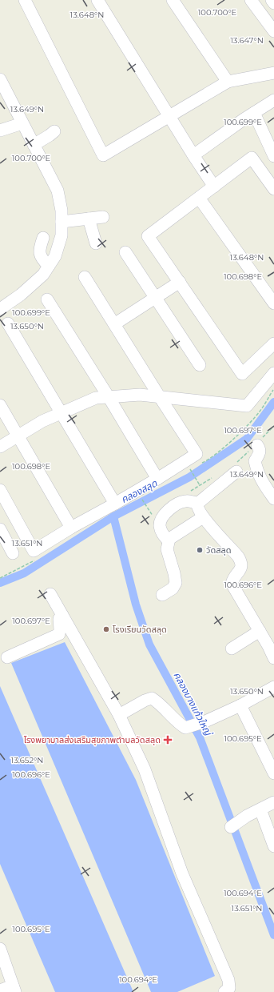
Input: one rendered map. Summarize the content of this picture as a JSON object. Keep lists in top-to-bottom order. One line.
{"water":["คลองสลุด","คลองบางแก้วใหญ่"],"places":{"other":["วัดสลุด","โรงเรียนวัดสลุด"],"health":["โรงพยาบาลส่งเสริมสุขภาพตำบลวัดสลุด"]},"coordinates":["100.700°E","13.648°N","13.647°N","13.649°N","100.699°E","100.698°E","13.650°N","100.697°E","13.651°N","100.696°E","100.695°E","13.652°N","100.694°E"]}
